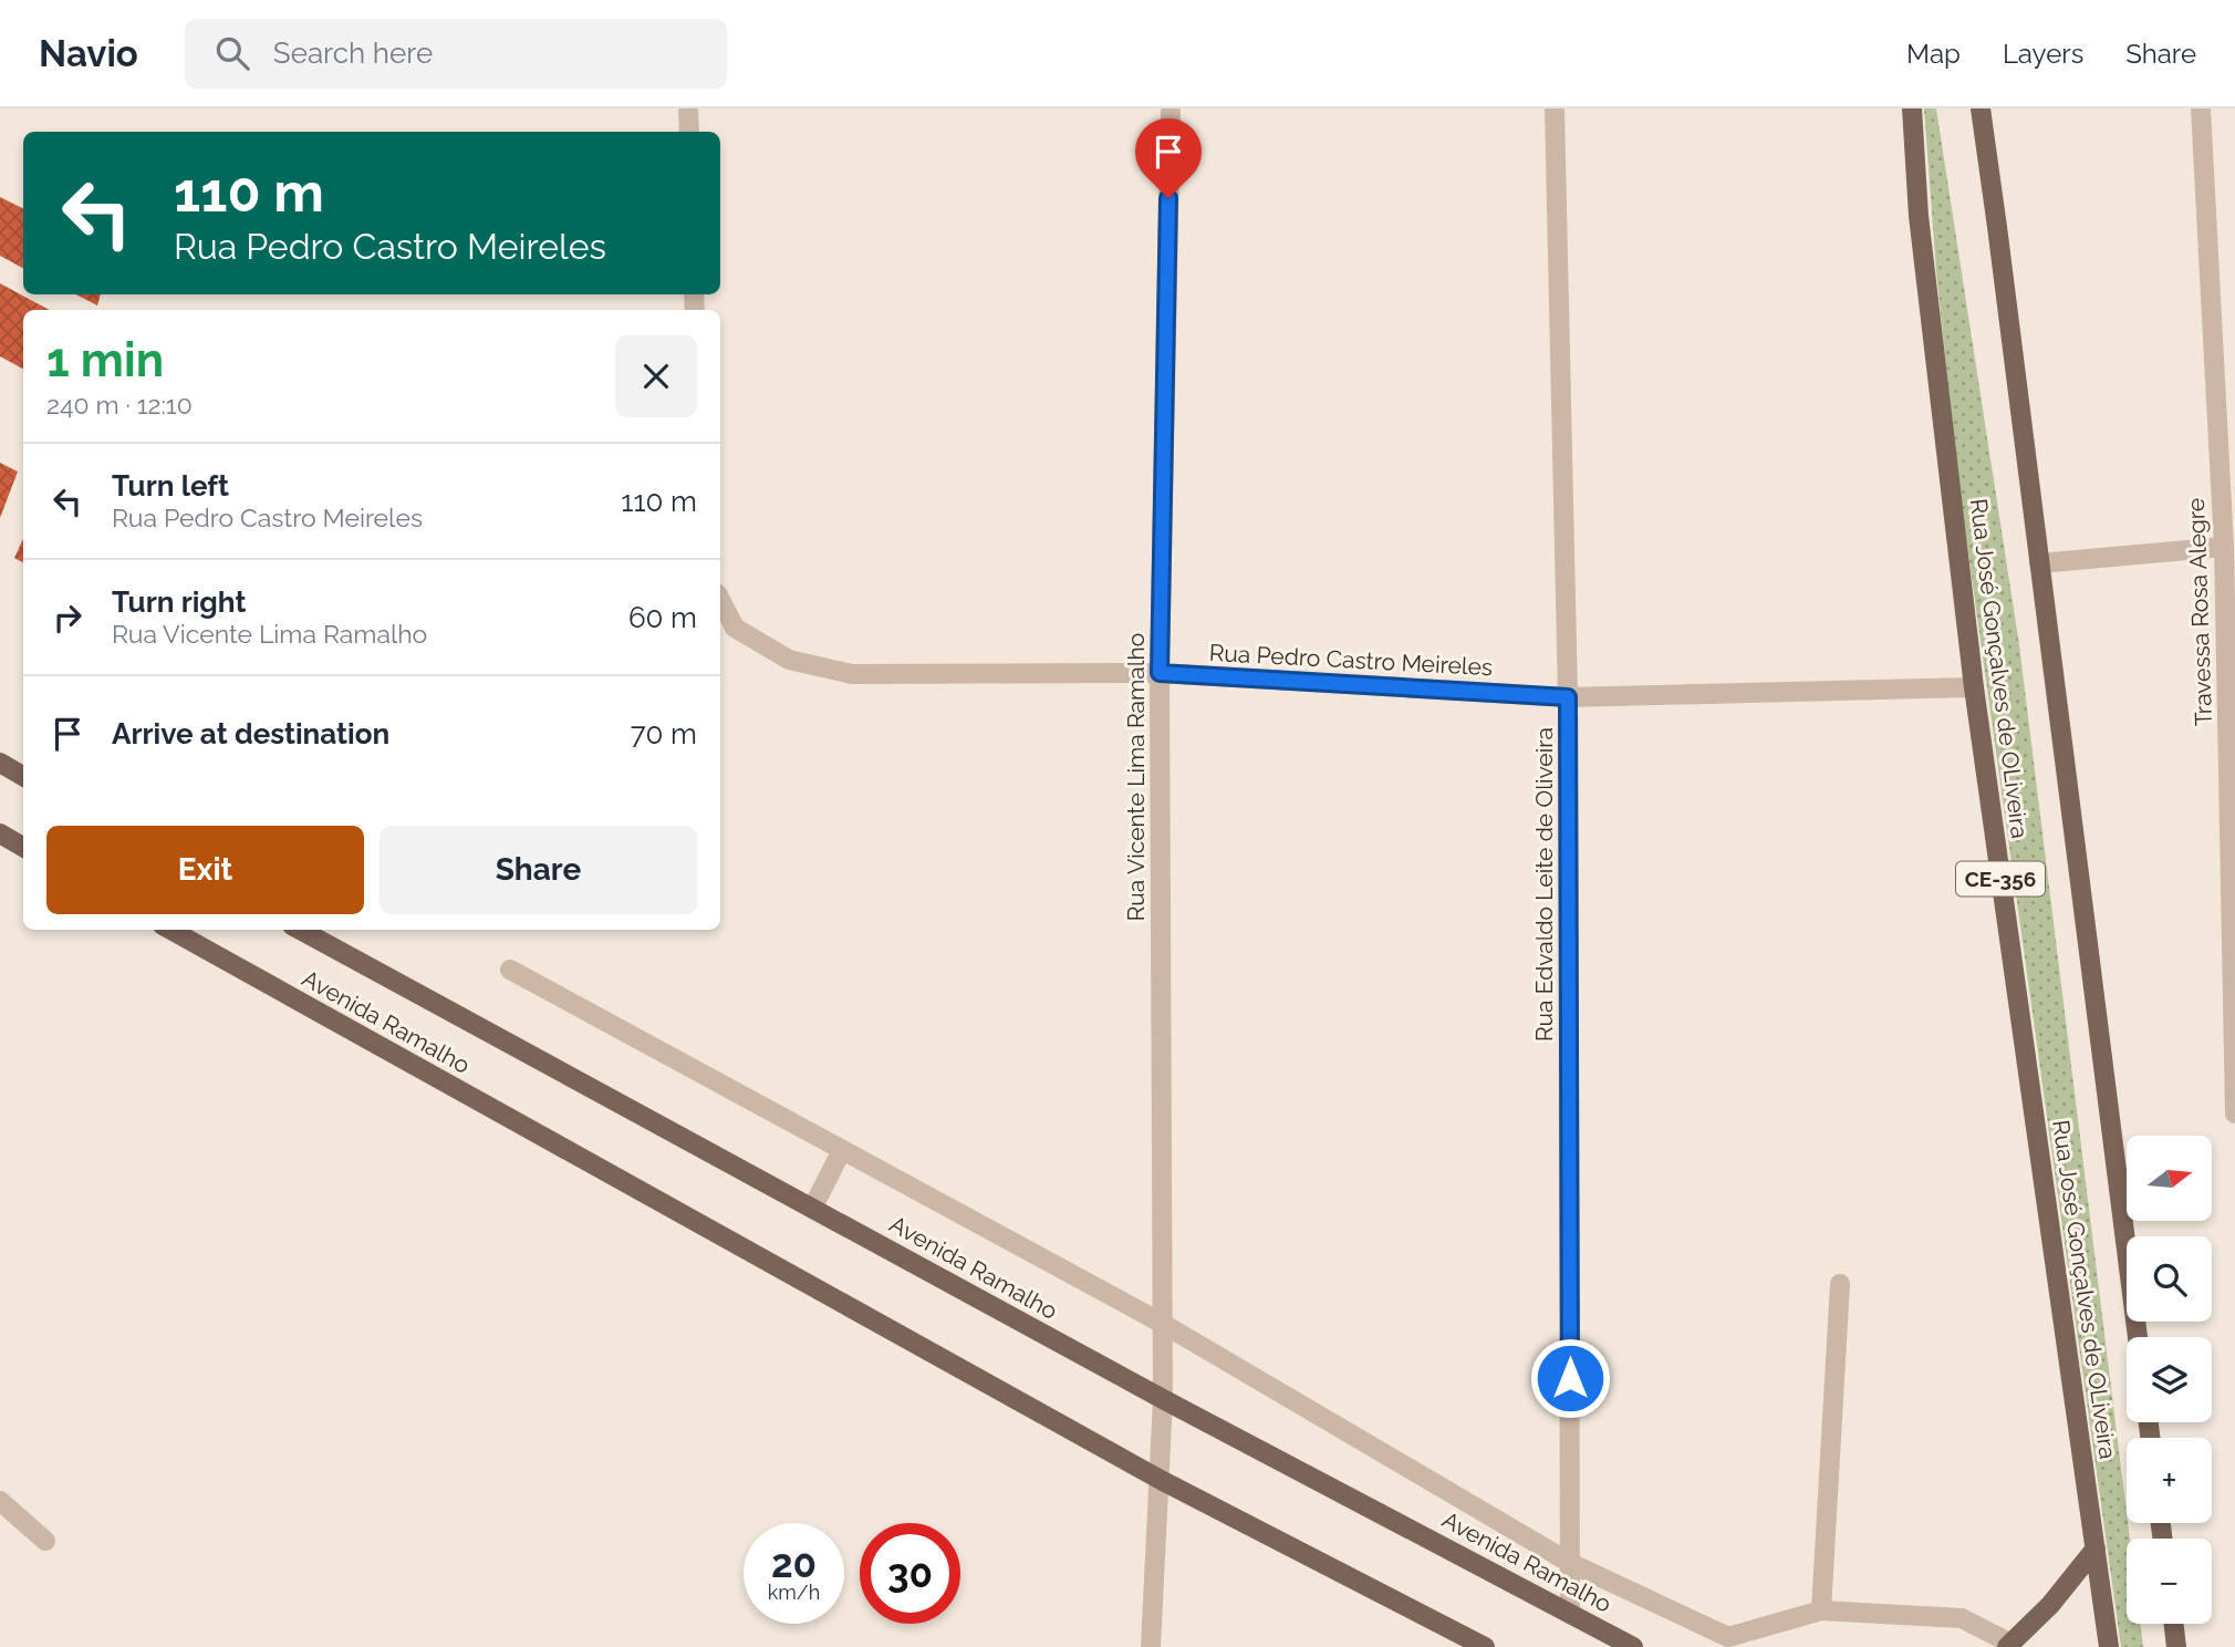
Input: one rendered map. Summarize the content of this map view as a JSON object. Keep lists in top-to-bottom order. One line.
{"streets":{"main road":["Rua José Gonçalves de OLiveira","CE-356","Avenida Ramalho"],"street":["Travessa Rosa Alegre","Rua Pedro Castro Meireles","Rua Vicente Lima Ramalho","Rua Edvaldo Leite de Oliveira"]},"crossings":[["Rua Pedro Castro Meireles","Rua José Gonçalves de OLiveira"],["Rua Pedro Castro Meireles","Rua Vicente Lima Ramalho"],["Rua Pedro Castro Meireles","Rua Edvaldo Leite de Oliveira"],["Rua Vicente Lima Ramalho","Avenida Ramalho"],["Rua Edvaldo Leite de Oliveira","Avenida Ramalho"]],"north":"right","page":{"header":"Navio","search":"Search here","nav":["Map","Layers","Share"],"turn":["110 m","Rua Pedro Castro Meireles"],"heading":["1 min","240 m · 12:10"],"list":[{"name":"Turn left","note":"Rua Pedro Castro Meireles","value":"110 m"},{"name":"Turn right","note":"Rua Vicente Lima Ramalho","value":"60 m"},{"name":"Arrive at destination","value":"70 m"}],"buttons":["Exit","Share"],"map_buttons":["+","−"],"speed":"20 km/h","limit":"30"}}
